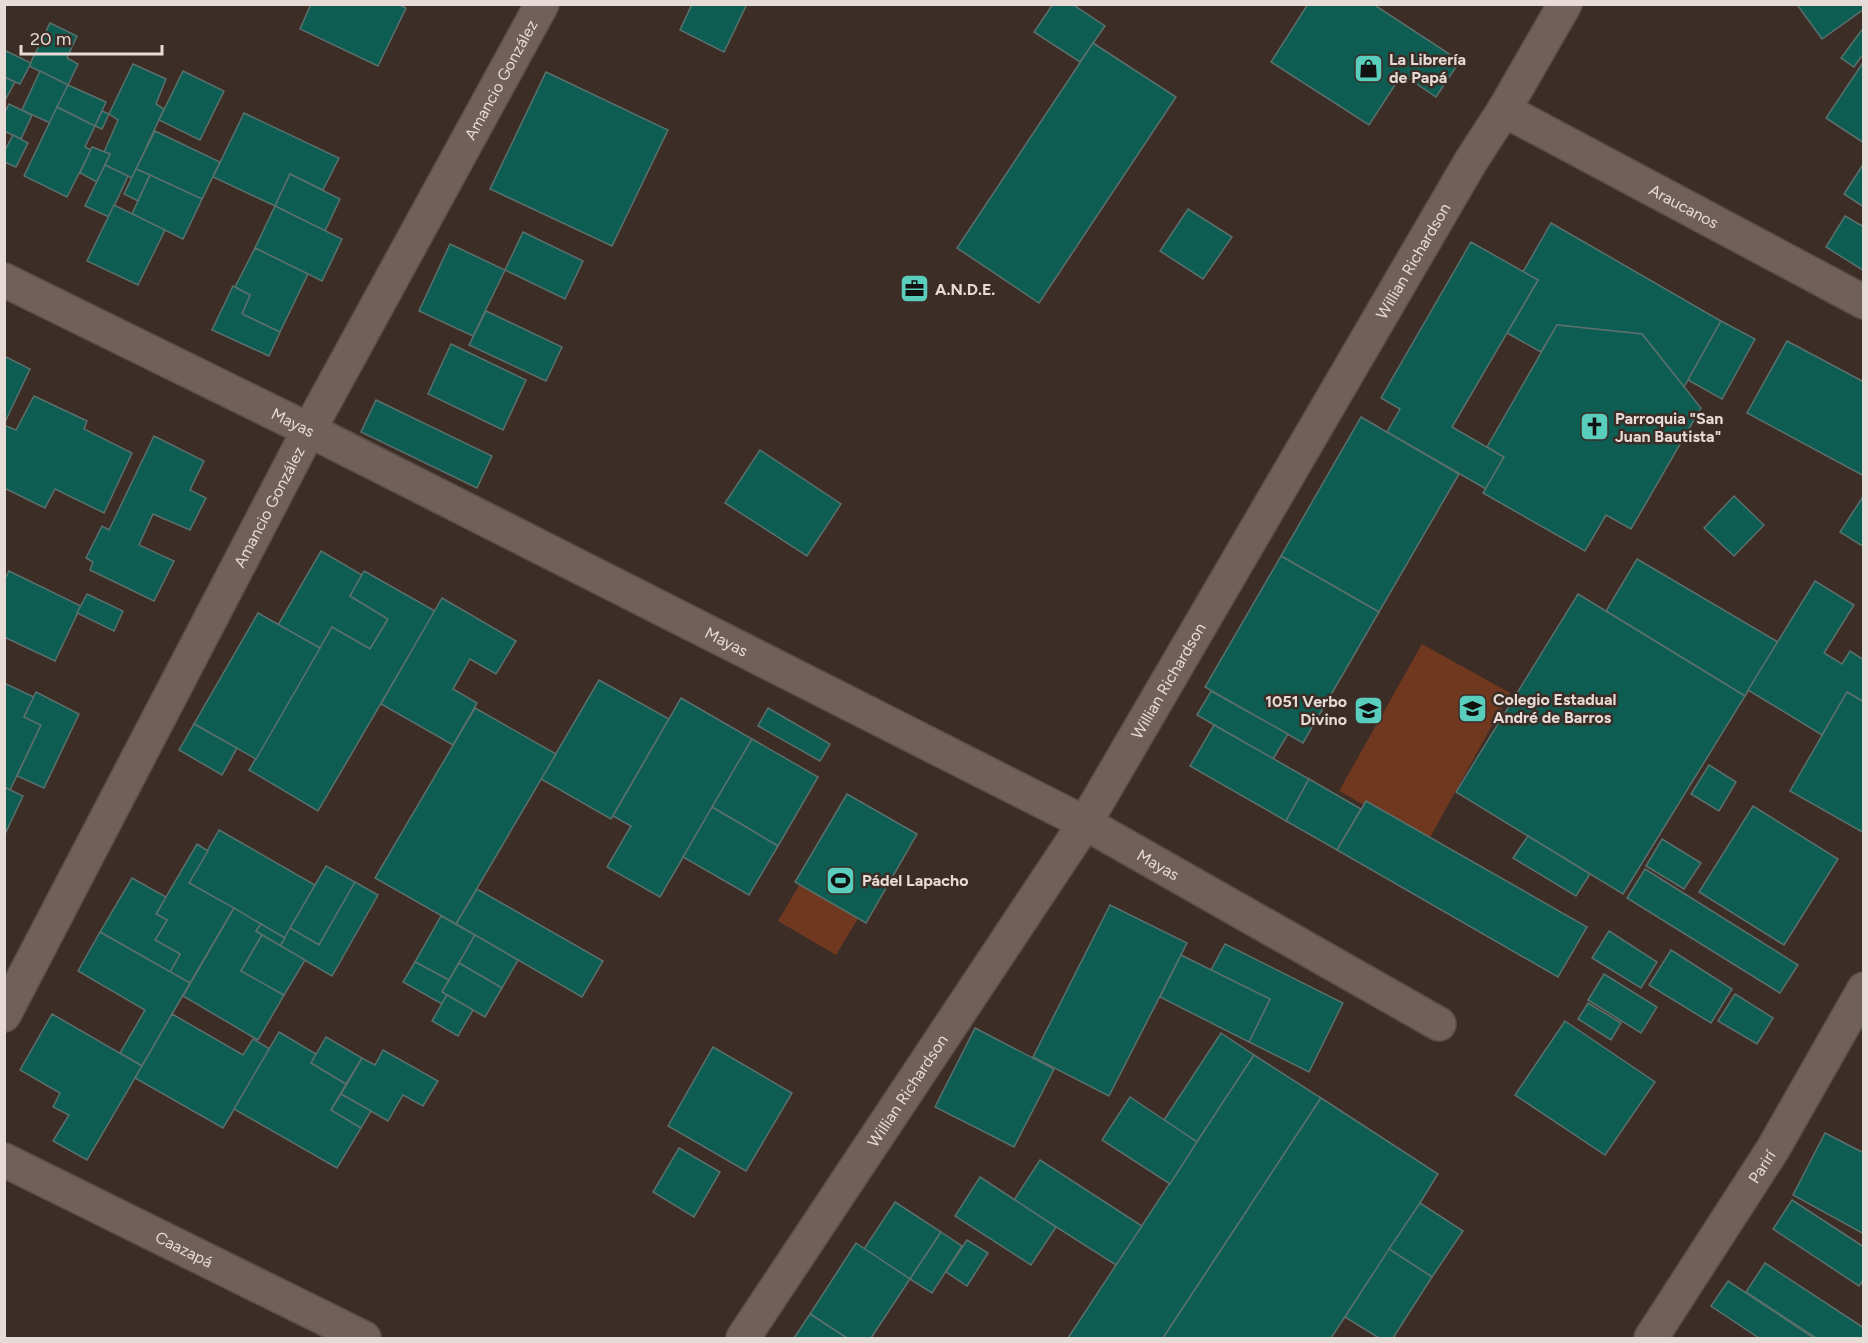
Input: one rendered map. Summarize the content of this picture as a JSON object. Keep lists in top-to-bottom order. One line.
{"streets":{"street":["Amancio González","Araucanos","Willian Richardson","Mayas","Parirí","Caazapá"]},"crossings":[["Amancio González","Mayas"],["Araucanos","Willian Richardson"],["Willian Richardson","Mayas"]],"places":{"shop":["La Librería de Papá"],"office":["A.N.D.E."],"church":["Parroquia \"San Juan Bautista\""],"school or university":["Colegio Estadual André de Barros","1051 Verbo Divino"],"sports":["Pádel Lapacho"]},"scale_bar":"20 m"}
